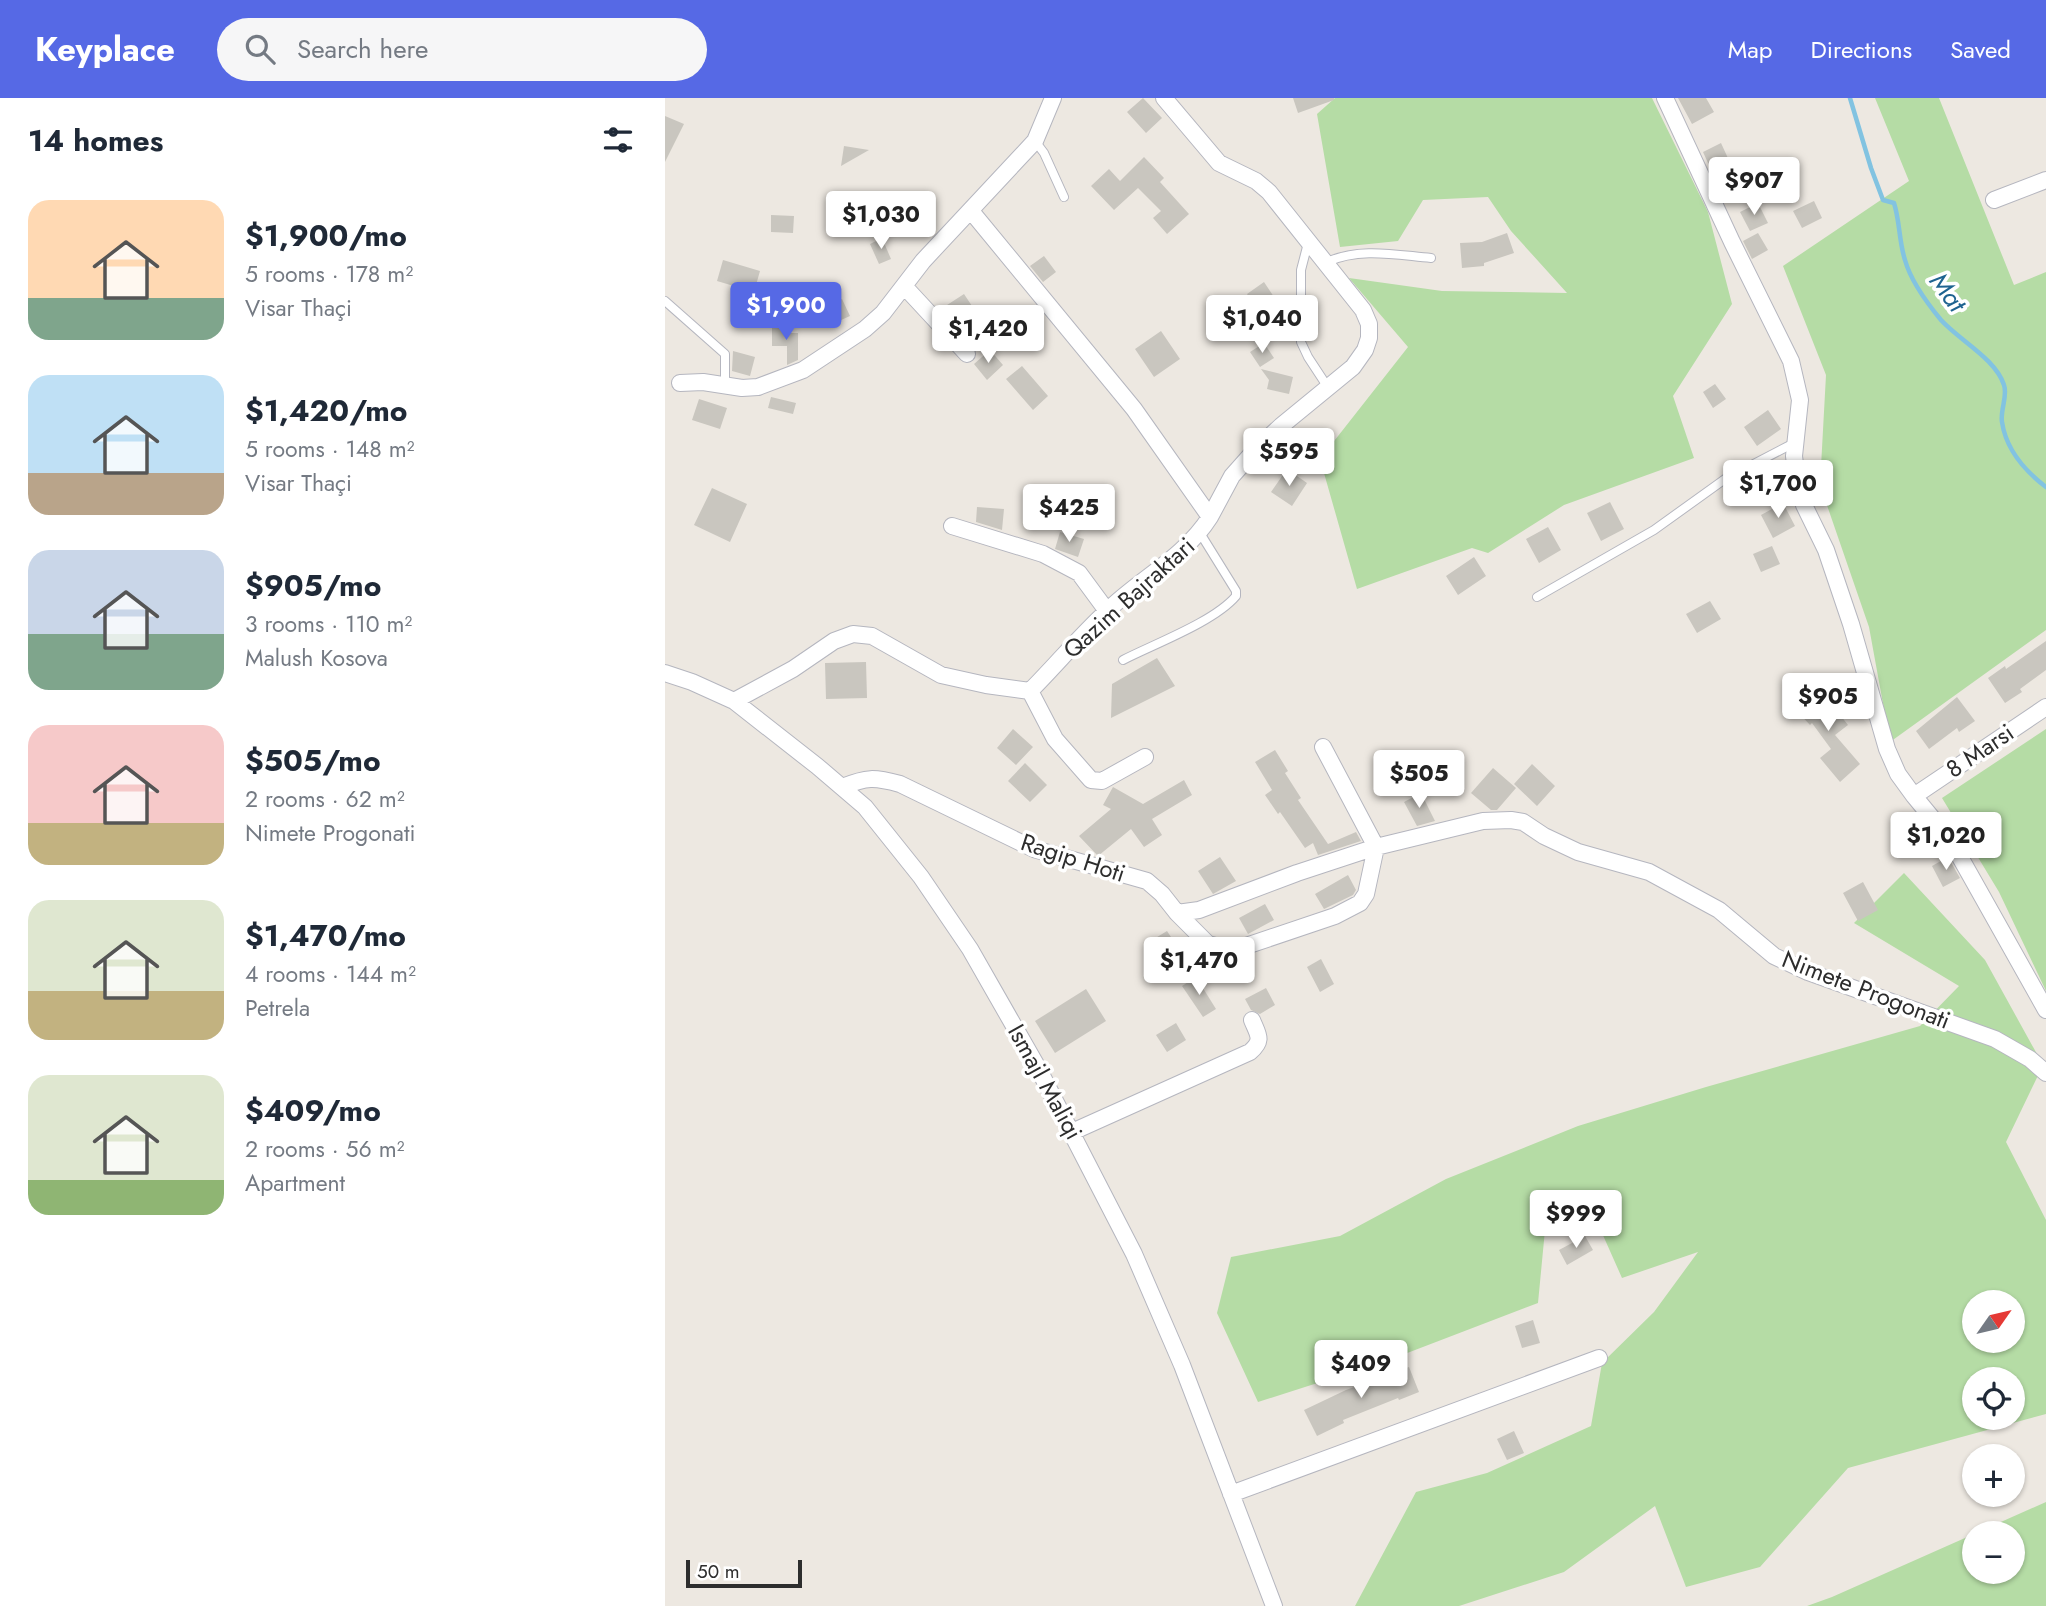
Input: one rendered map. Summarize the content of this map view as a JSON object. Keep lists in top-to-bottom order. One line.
{"streets":{"street":["Qazim Bajraktari","8 Marsi","Ragip Hoti","Nimete Progonati","Ismajl Maliqi"]},"crossings":[["Ragip Hoti","Nimete Progonati"],["Ragip Hoti","Ismajl Maliqi"]],"water":["Mat"],"scale_bar":"50 m","north":"top right","page":{"header":"Keyplace","search":"Search here","nav":["Map","Directions","Saved"],"heading":"14 homes","price":["$907","$1,030","$1,900","$1,040","$1,420","$595","$1,700","$425","$905","$505","$1,020","$1,470","$999","$409"],"list":[{"name":"$1,900/mo","note":"5 rooms · 178 m² · Visar Thaçi"},{"name":"$1,420/mo","note":"5 rooms · 148 m² · Visar Thaçi"},{"name":"$905/mo","note":"3 rooms · 110 m² · Malush Kosova"},{"name":"$505/mo","note":"2 rooms · 62 m² · Nimete Progonati"},{"name":"$1,470/mo","note":"4 rooms · 144 m² · Petrela"},{"name":"$409/mo","note":"2 rooms · 56 m² · Apartment"}],"map_buttons":["+","−"],"scale":"50 m"}}
